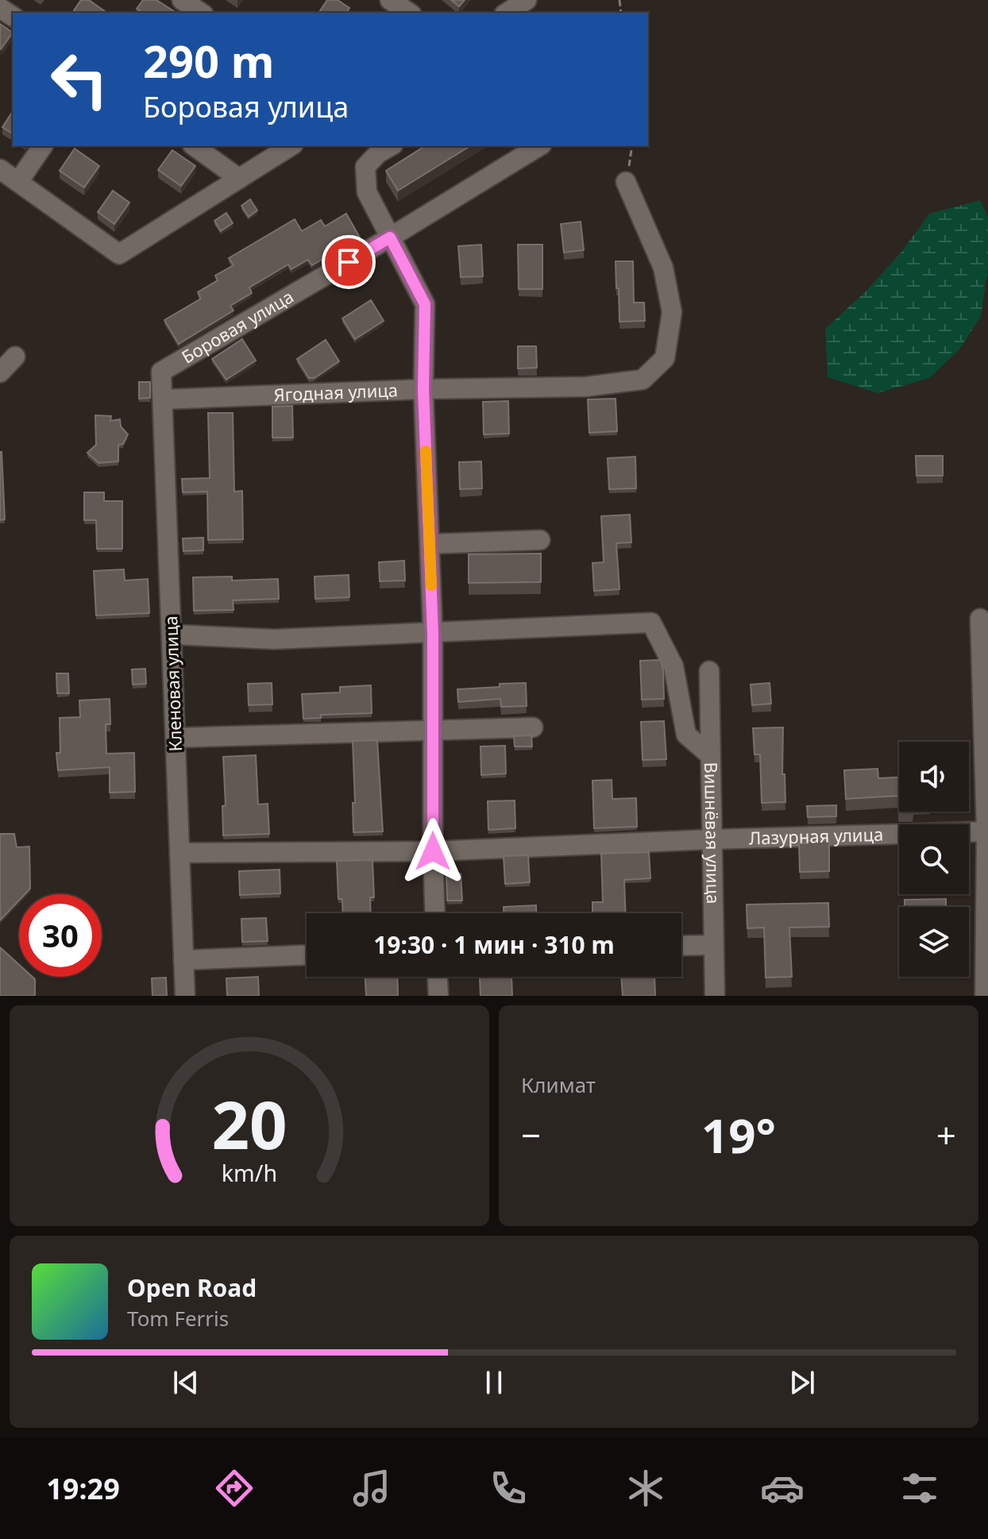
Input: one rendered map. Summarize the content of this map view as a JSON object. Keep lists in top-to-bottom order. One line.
{"streets":{"street":["Боровая улица","Ягодная улица","Кленовая улица","Вишнёвая улица","Лазурная улица"]},"crossings":[["Боровая улица","Кленовая улица"],["Ягодная улица","Кленовая улица"],["Кленовая улица","Лазурная улица"],["Вишнёвая улица","Лазурная улица"]],"page":{"turn":["290 m","Боровая улица"],"limit":"30","trip":"19:30 · 1 мин · 310 m","tile":"Климат","heat":["−","19°","+"],"song":["Open Road","Tom Ferris"],"tabs":"19:29","gauge":["20","km/h"]}}
